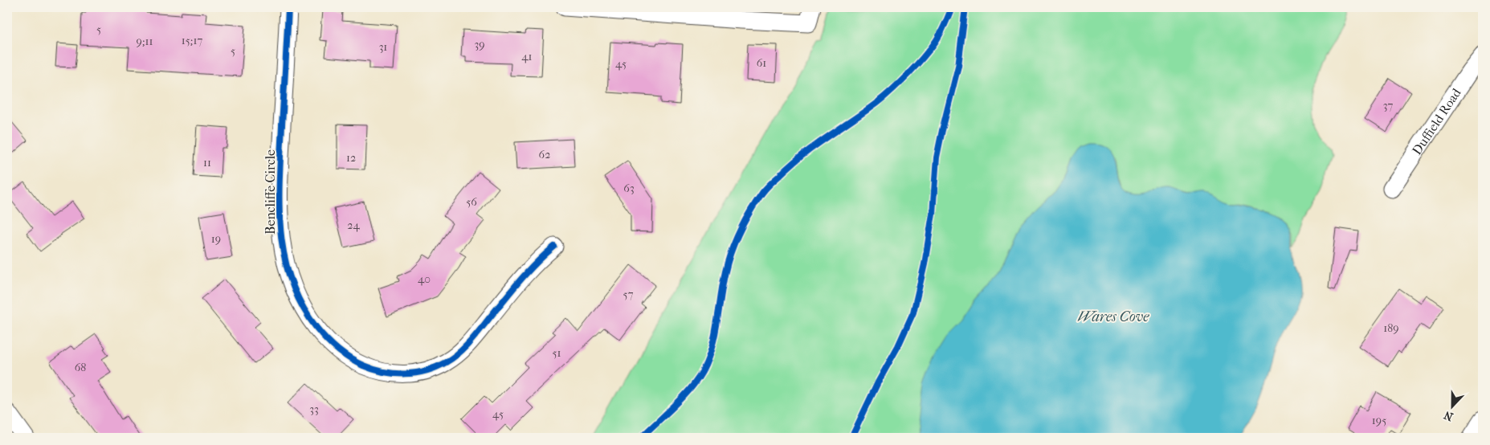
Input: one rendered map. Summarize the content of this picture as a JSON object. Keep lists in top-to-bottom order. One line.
{"streets":{"street":["Duffield Road","Bencliffe Circle"]},"water":["Wares Cove"],"house_numbers":["5","15;17","9;11","39","31","5","41","61","45","37","62","12","11","63","56","24","19","40","57","189","51","68","33","45","195"],"north":"bottom"}
